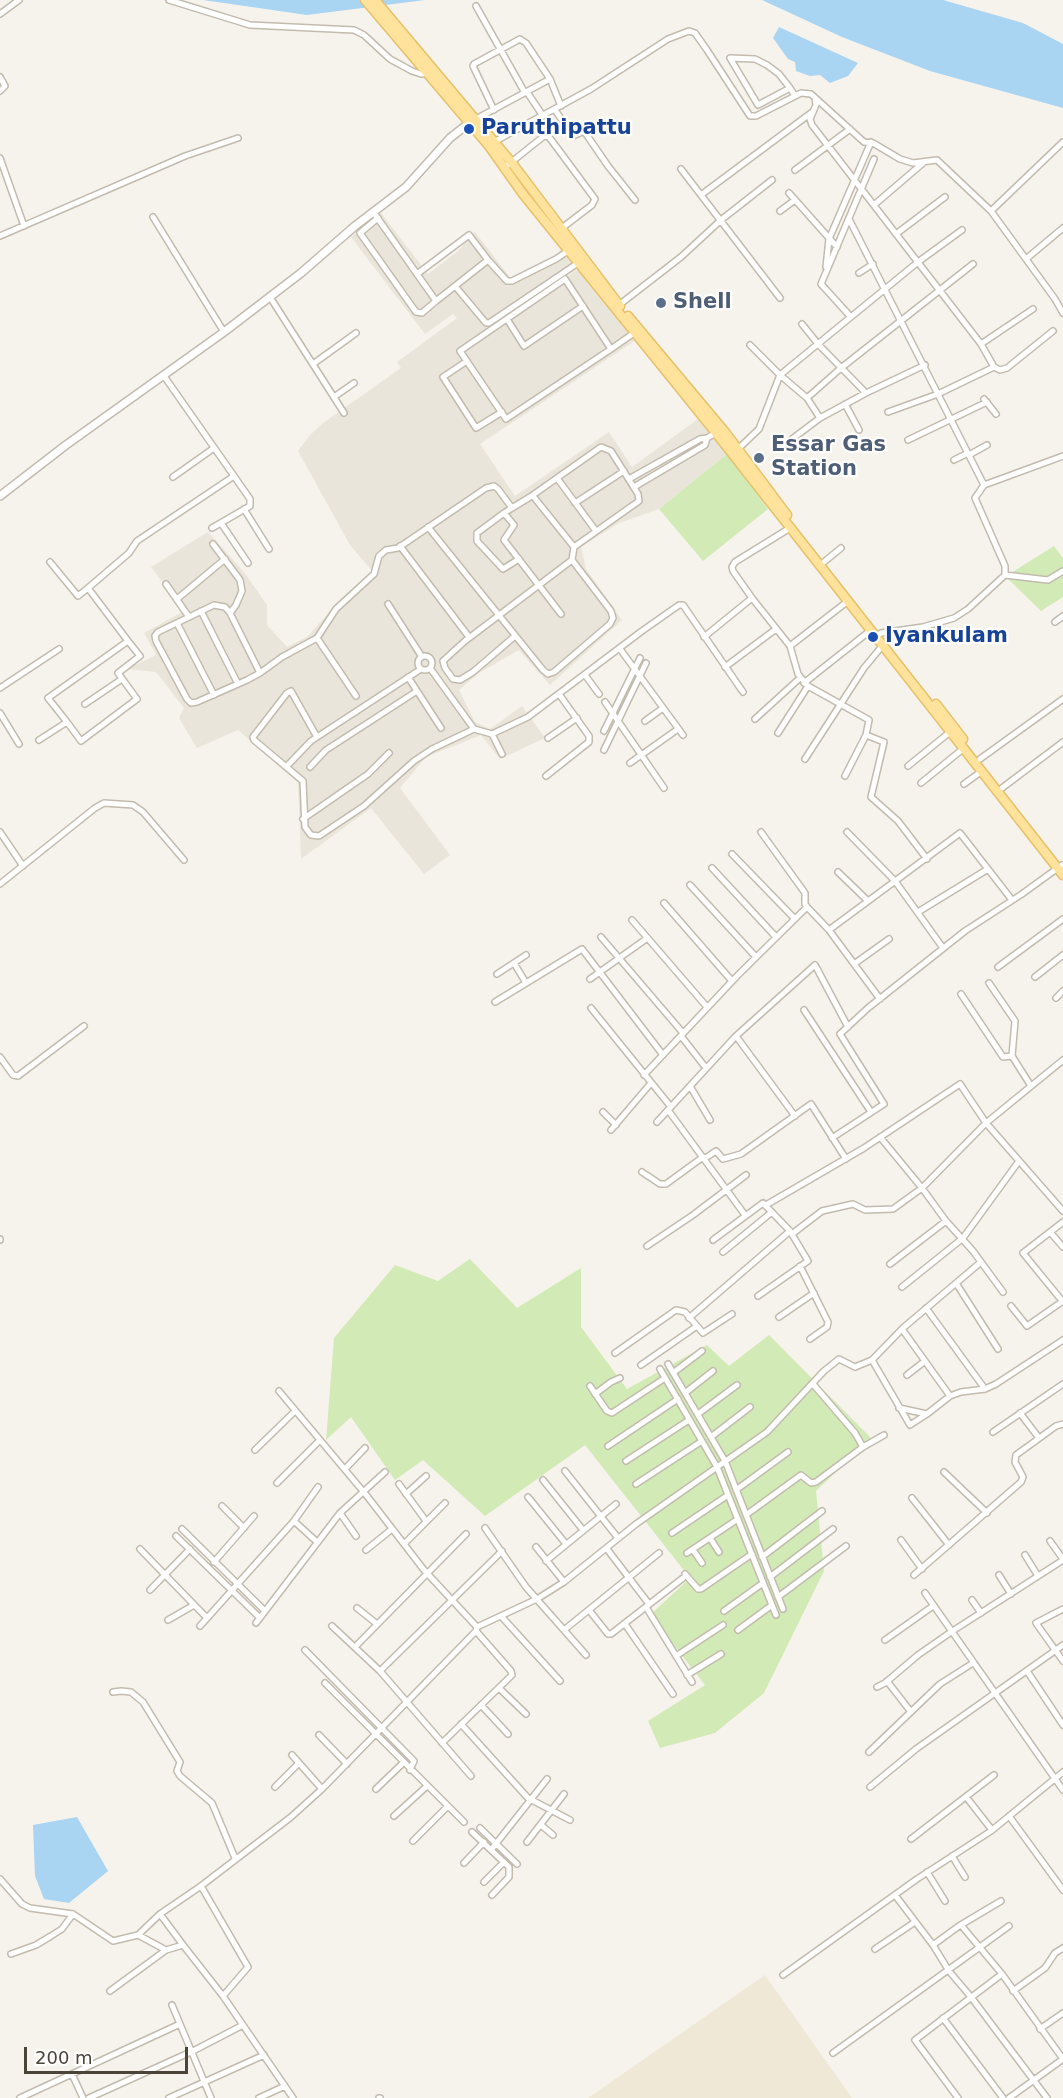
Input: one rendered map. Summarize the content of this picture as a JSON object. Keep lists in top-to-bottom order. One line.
{"places":["Paruthipattu","Shell","Essar Gas Station","Iyankulam"],"scale_bar":"200 m"}
